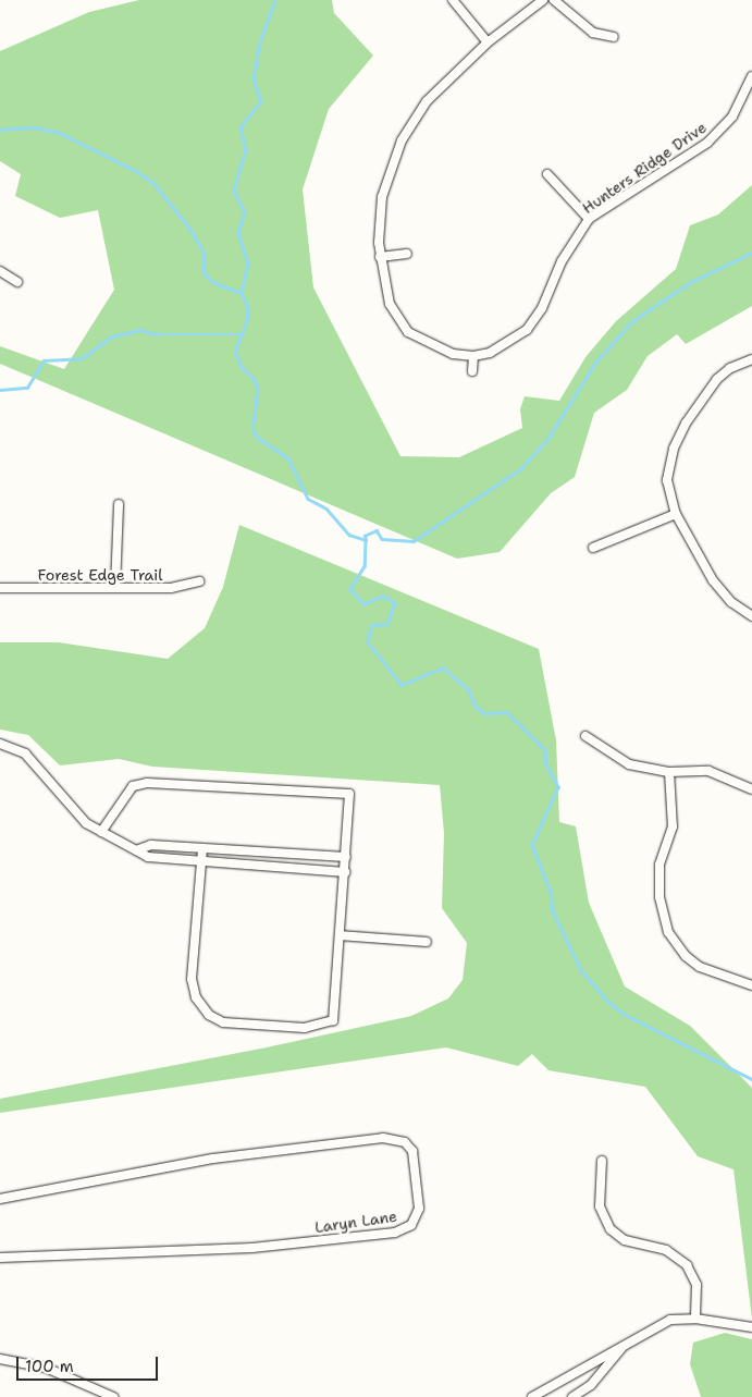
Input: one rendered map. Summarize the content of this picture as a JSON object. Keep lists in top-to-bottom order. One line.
{"streets":{"street":["Hunters Ridge Drive","Forest Edge Trail","Laryn Lane"]},"scale_bar":"100 m"}
